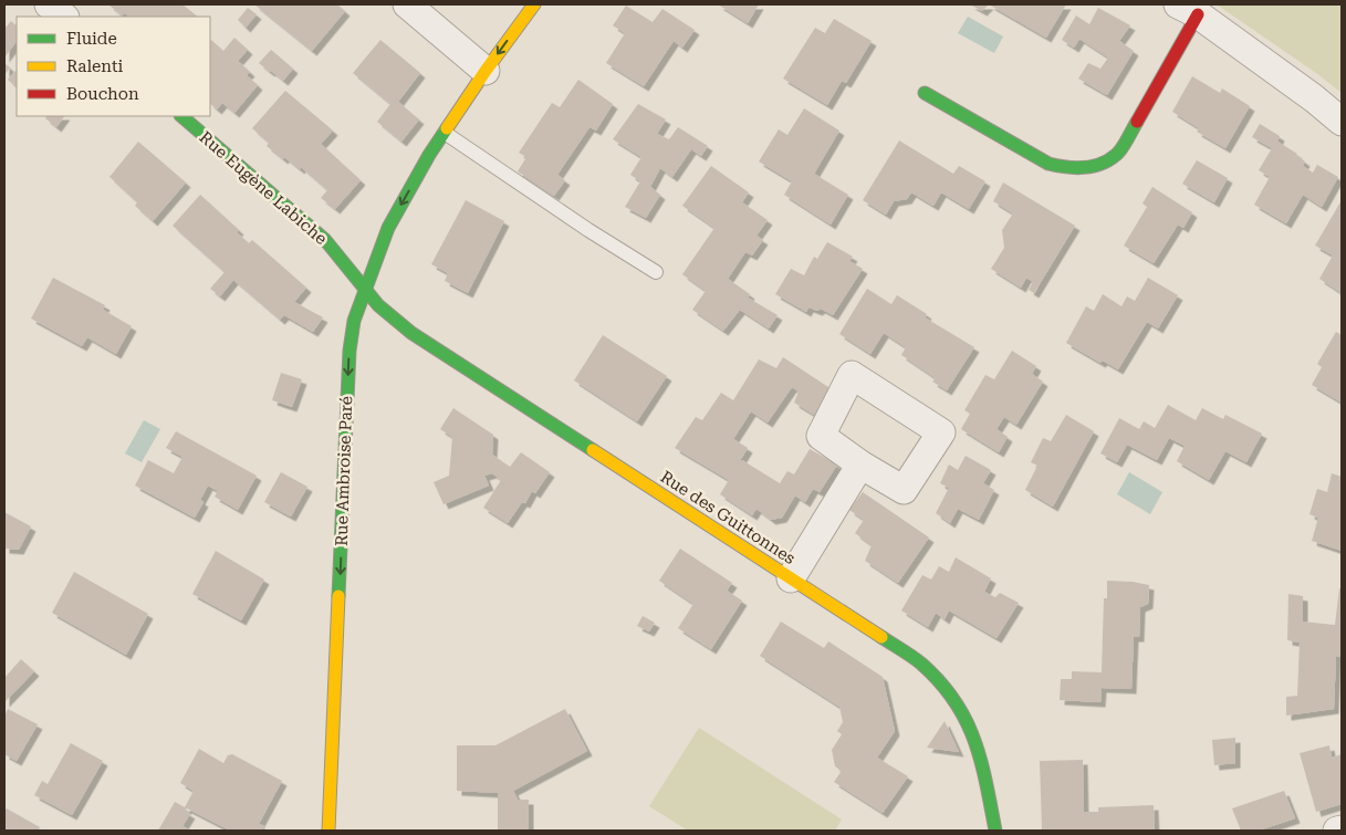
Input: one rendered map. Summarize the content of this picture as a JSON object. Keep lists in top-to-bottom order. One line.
{"streets":{"street":["Rue Eugène Labiche","Rue Ambroise Paré","Rue des Guittonnes"]},"crossings":[["Rue Eugène Labiche","Rue Ambroise Paré"],["Rue Eugène Labiche","Rue des Guittonnes"],["Rue Ambroise Paré","Rue des Guittonnes"]],"one_way":["Rue Ambroise Paré"],"legend":["Fluide","Ralenti","Bouchon"]}
